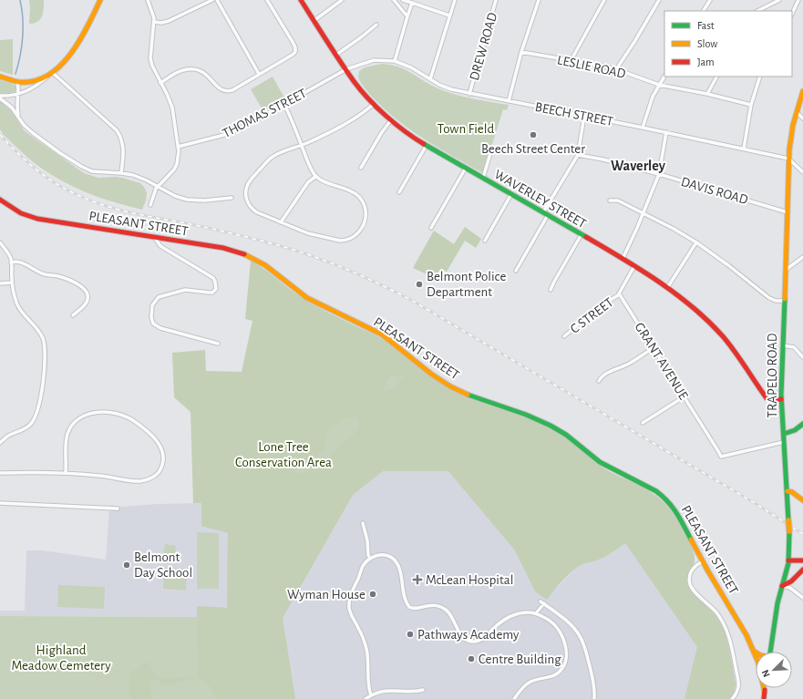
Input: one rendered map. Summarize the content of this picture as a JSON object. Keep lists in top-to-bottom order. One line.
{"streets":{"main road":["WAVERLEY STREET","PLEASANT STREET","TRAPELO ROAD"],"street":["DREW ROAD","LESLIE ROAD","THOMAS STREET","BEECH STREET","DAVIS ROAD","C STREET","GRANT AVENUE"]},"crossings":[["DREW ROAD","BEECH STREET"],["THOMAS STREET","BEECH STREET"],["THOMAS STREET","WAVERLEY STREET"],["BEECH STREET","WAVERLEY STREET"],["BEECH STREET","TRAPELO ROAD"],["DAVIS ROAD","TRAPELO ROAD"],["WAVERLEY STREET","TRAPELO ROAD"],["C STREET","GRANT AVENUE"],["GRANT AVENUE","TRAPELO ROAD"]],"districts":["Waverley"],"parks":["Town Field","Lone Tree Conservation Area","Highland Meadow Cemetery"],"places":{"other":["Beech Street Center","Belmont Police Department","Belmont Day School","Wyman House","Pathways Academy","Centre Building"],"health":["McLean Hospital"]},"legend":["Fast","Slow","Jam"],"north":"bottom left"}
